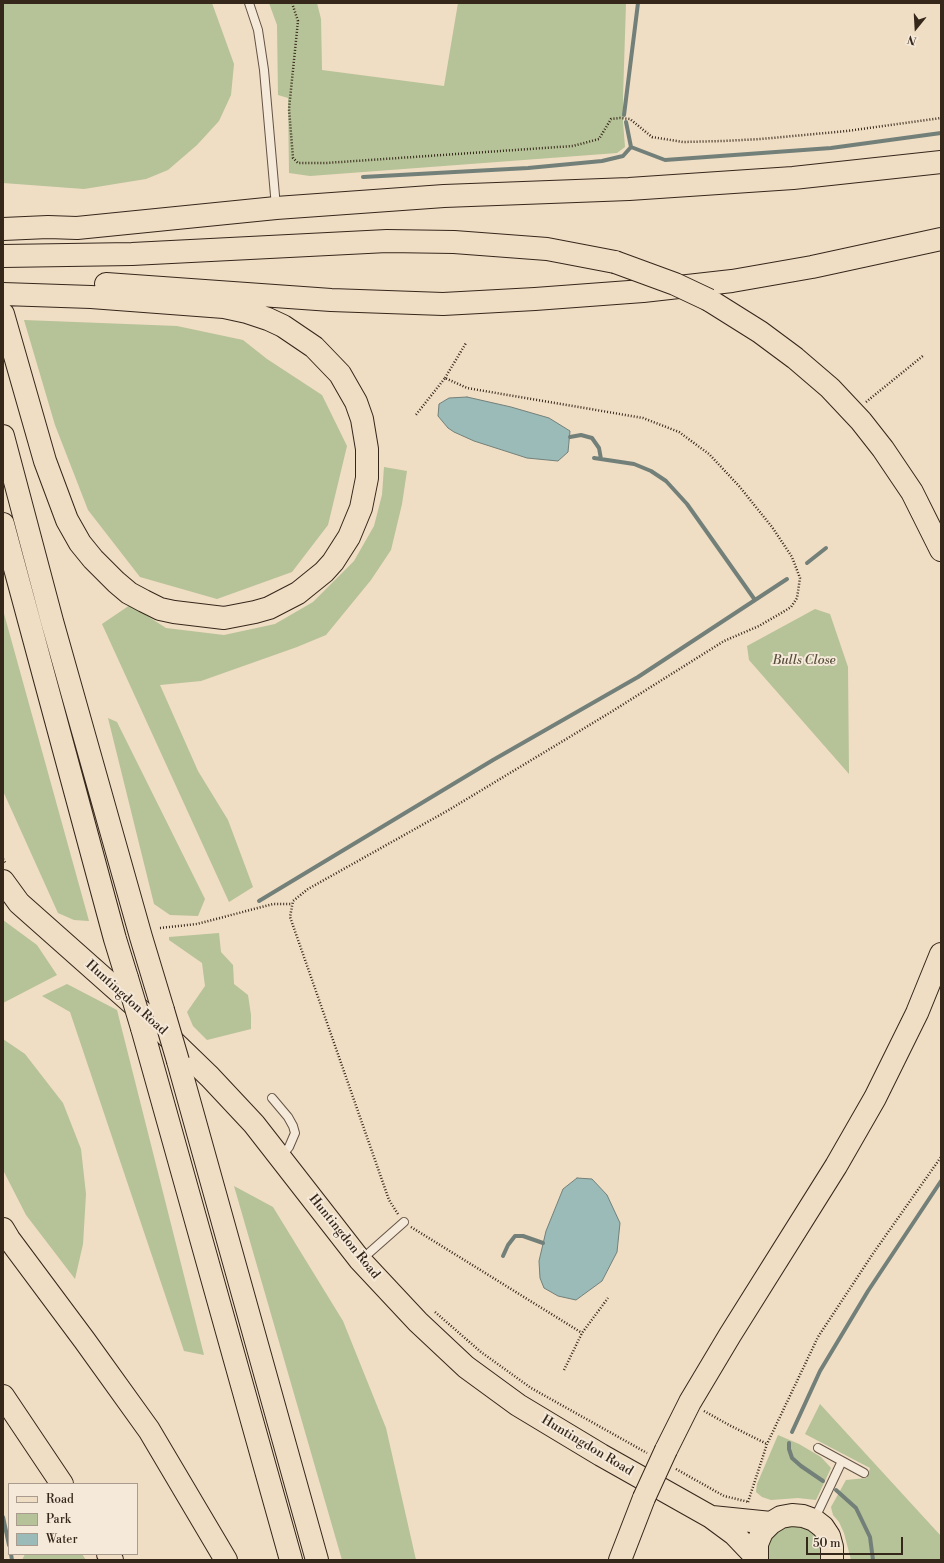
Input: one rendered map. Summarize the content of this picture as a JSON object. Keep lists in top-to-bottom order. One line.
{"streets":{"main road":["Huntingdon Road"]},"parks":["Bulls Close"],"legend":["Road","Park","Water"],"scale_bar":"50 m","north":"bottom"}
